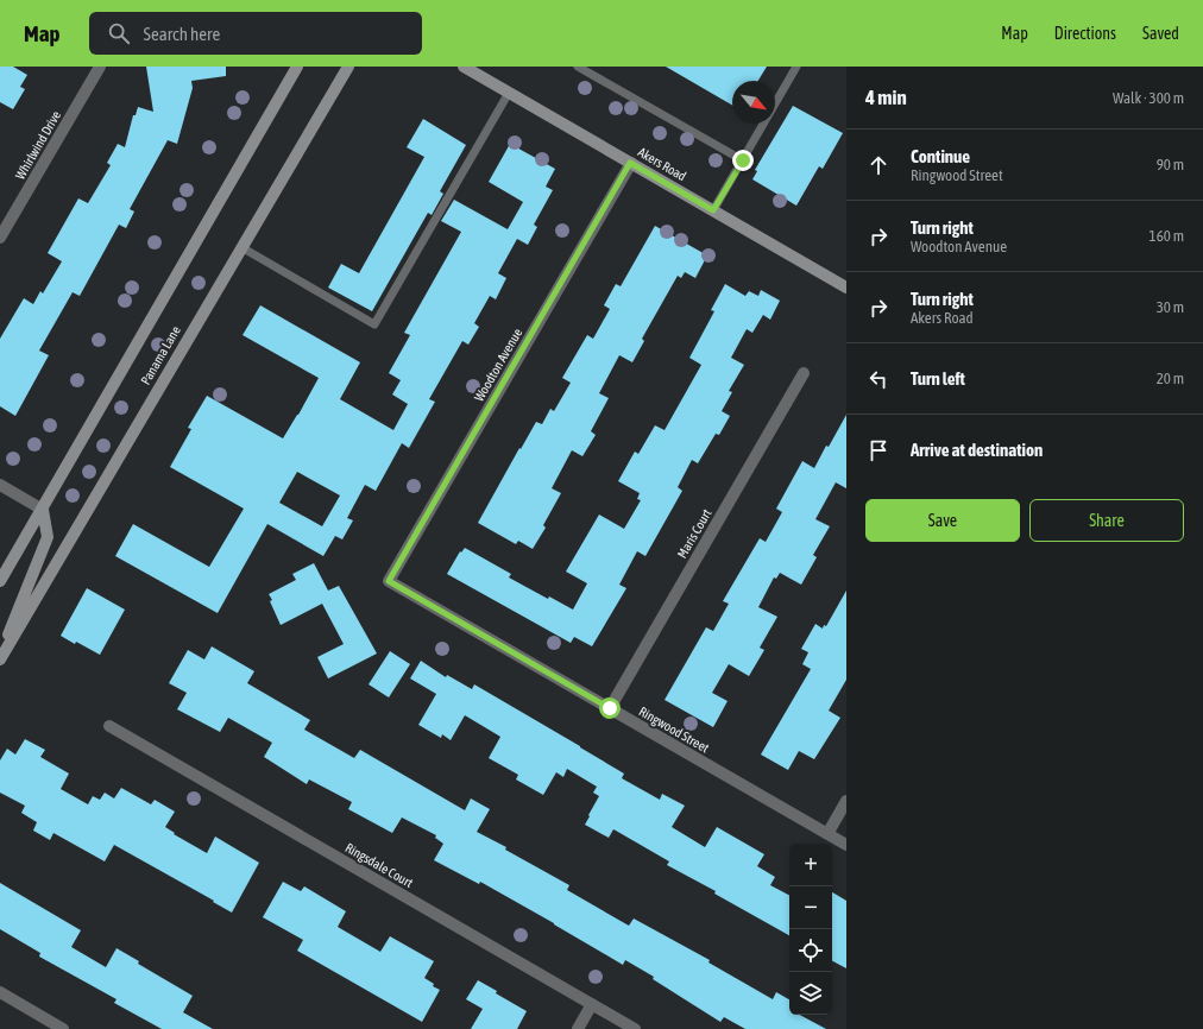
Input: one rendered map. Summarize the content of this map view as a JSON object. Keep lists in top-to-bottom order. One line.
{"streets":{"main road":["Akers Road","Panama Lane"],"street":["Whirlwind Drive","Woodton Avenue","Maris Court","Ringwood Street","Ringsdale Court"]},"crossings":[["Akers Road","Woodton Avenue"],["Woodton Avenue","Ringwood Street"],["Maris Court","Ringwood Street"]],"north":"bottom right","page":{"header":"Map","search":"Search here","nav":["Map","Directions","Saved"],"heading":["4 min","Walk · 300 m"],"list":[["Continue","Ringwood Street","90 m"],["Turn right","Woodton Avenue","160 m"],["Turn right","Akers Road","30 m"],["Turn left","20 m"],"Arrive at destination"],"buttons":["Save","Share"],"map_buttons":["+","−"]}}
